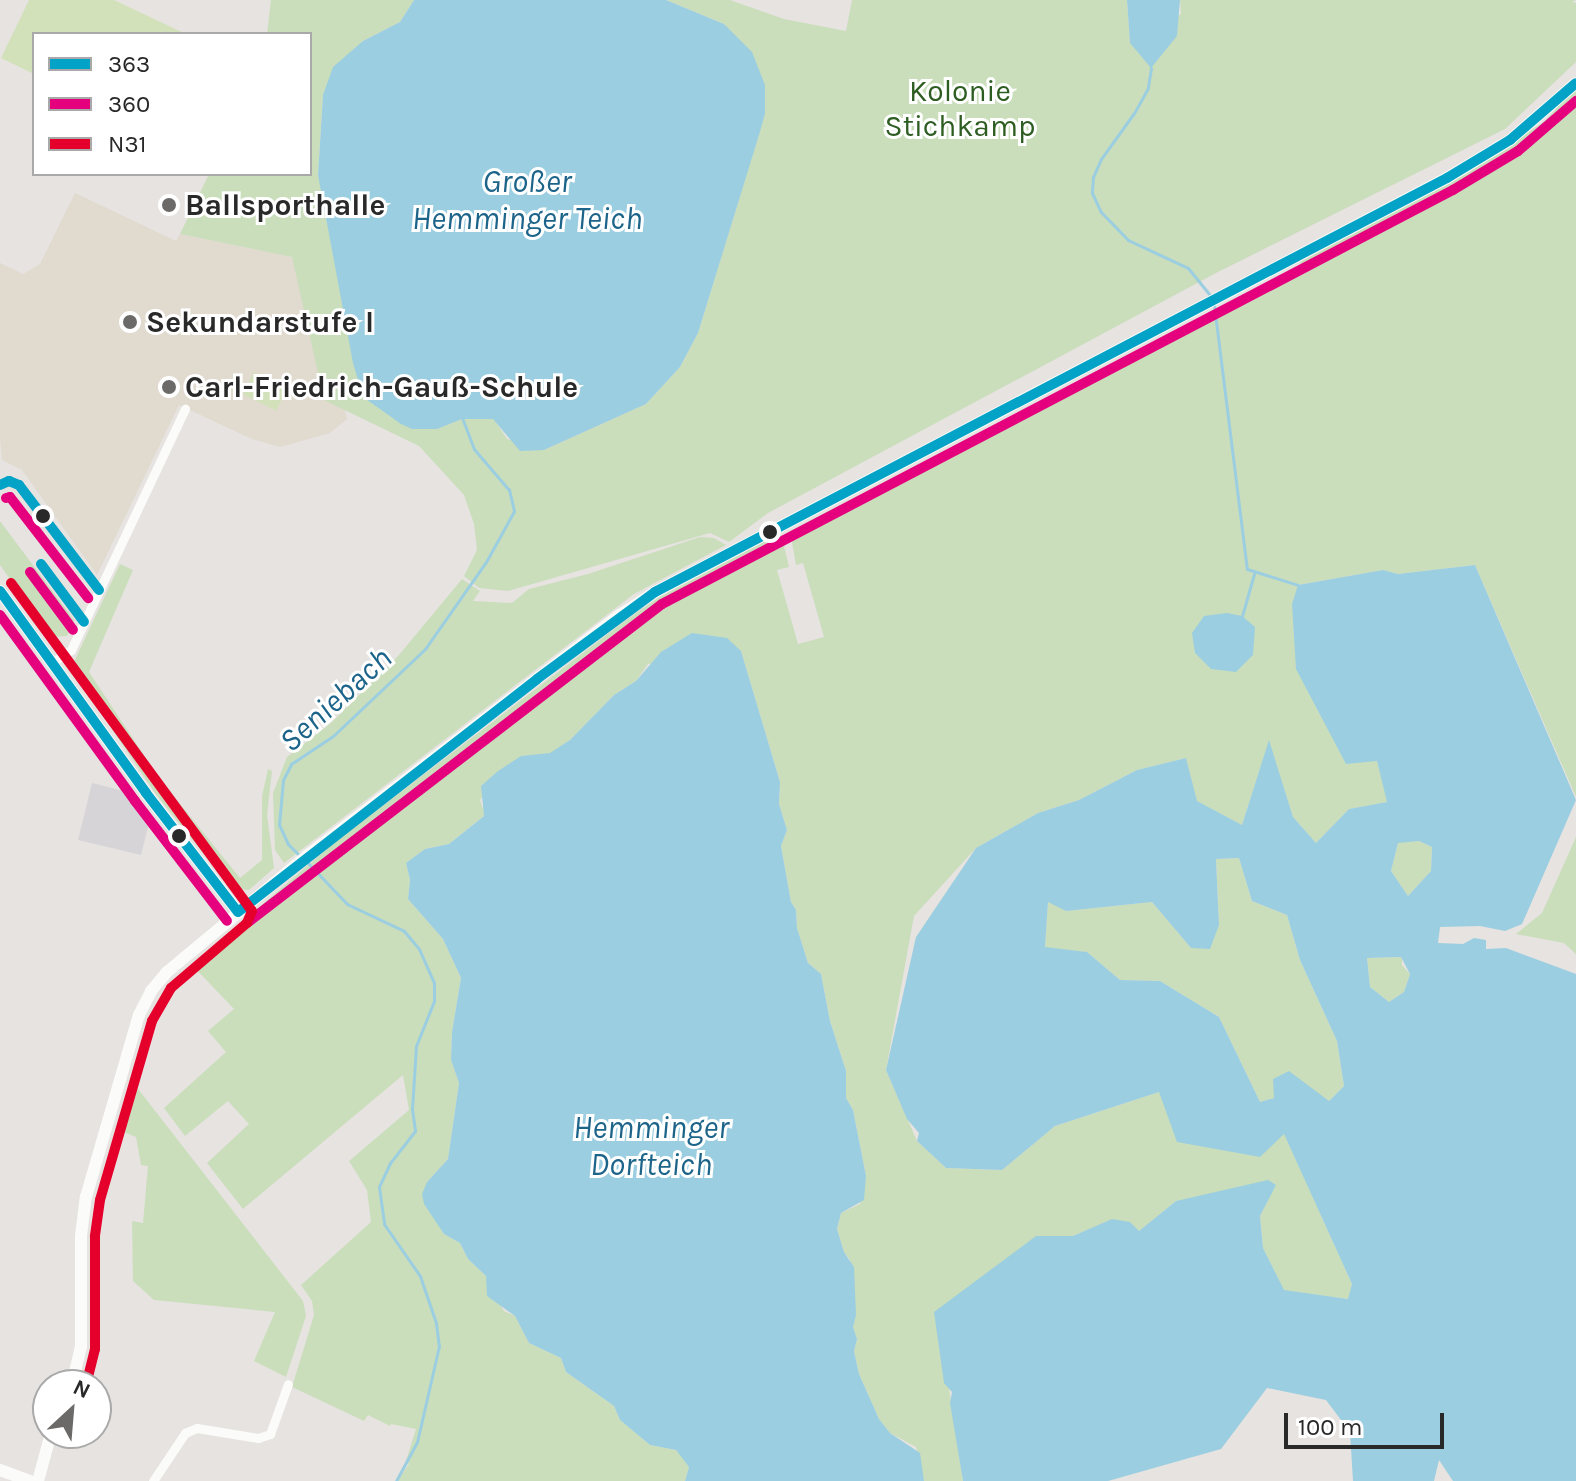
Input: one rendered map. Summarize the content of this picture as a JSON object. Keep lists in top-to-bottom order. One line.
{"water":["Großer Hemminger Teich","Seniebach","Hemminger Dorfteich"],"parks":["Kolonie Stichkamp"],"places":["Ballsporthalle","Sekundarstufe I","Carl-Friedrich-Gauß-Schule"],"lines":["transit line 363","transit line 360","transit line N31"],"legend":["363","360","N31"],"scale_bar":"100 m","north":"top right"}
